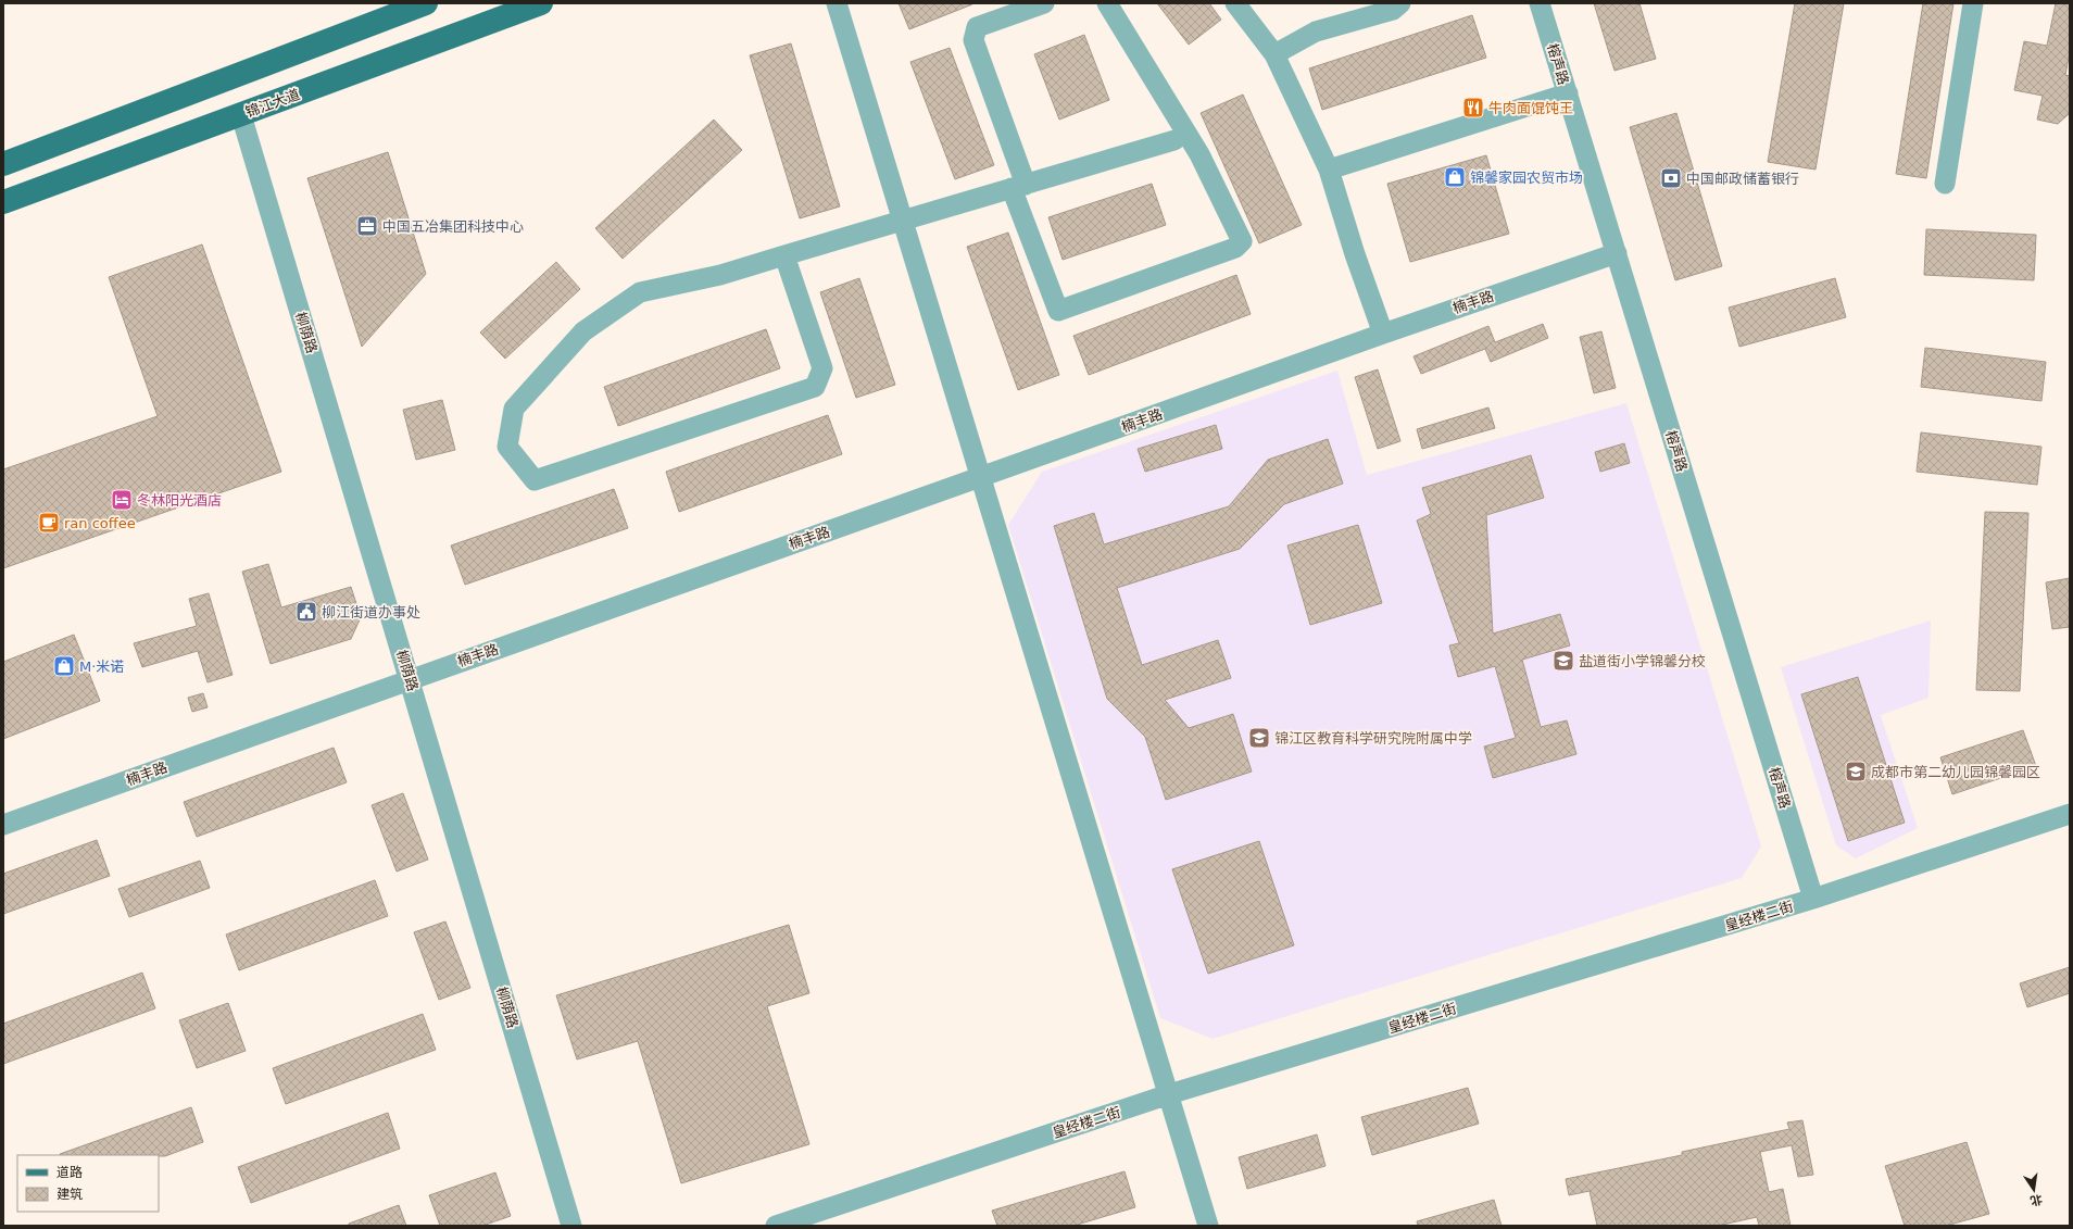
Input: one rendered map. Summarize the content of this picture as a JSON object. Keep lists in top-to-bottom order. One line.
{"streets":{"main road":["锦江大道"],"street":["榕声路","楠丰路","柳荫路","皇经楼二街"]},"crossings":[["榕声路","楠丰路"],["榕声路","皇经楼二街"],["锦江大道","柳荫路"],["楠丰路","柳荫路"]],"places":{"restaurant":["牛肉面馄饨王"],"shop":["锦馨家园农贸市场","M·米诺"],"bank":["中国邮政储蓄银行"],"office":["中国五冶集团科技中心"],"hotel":["冬林阳光酒店"],"cafe":["ran coffee"],"public building":["柳江街道办事处"],"school or university":["盐道街小学锦馨分校","锦江区教育科学研究院附属中学","成都市第二幼儿园锦馨园区"]},"legend":["道路","建筑"],"north":"bottom"}
